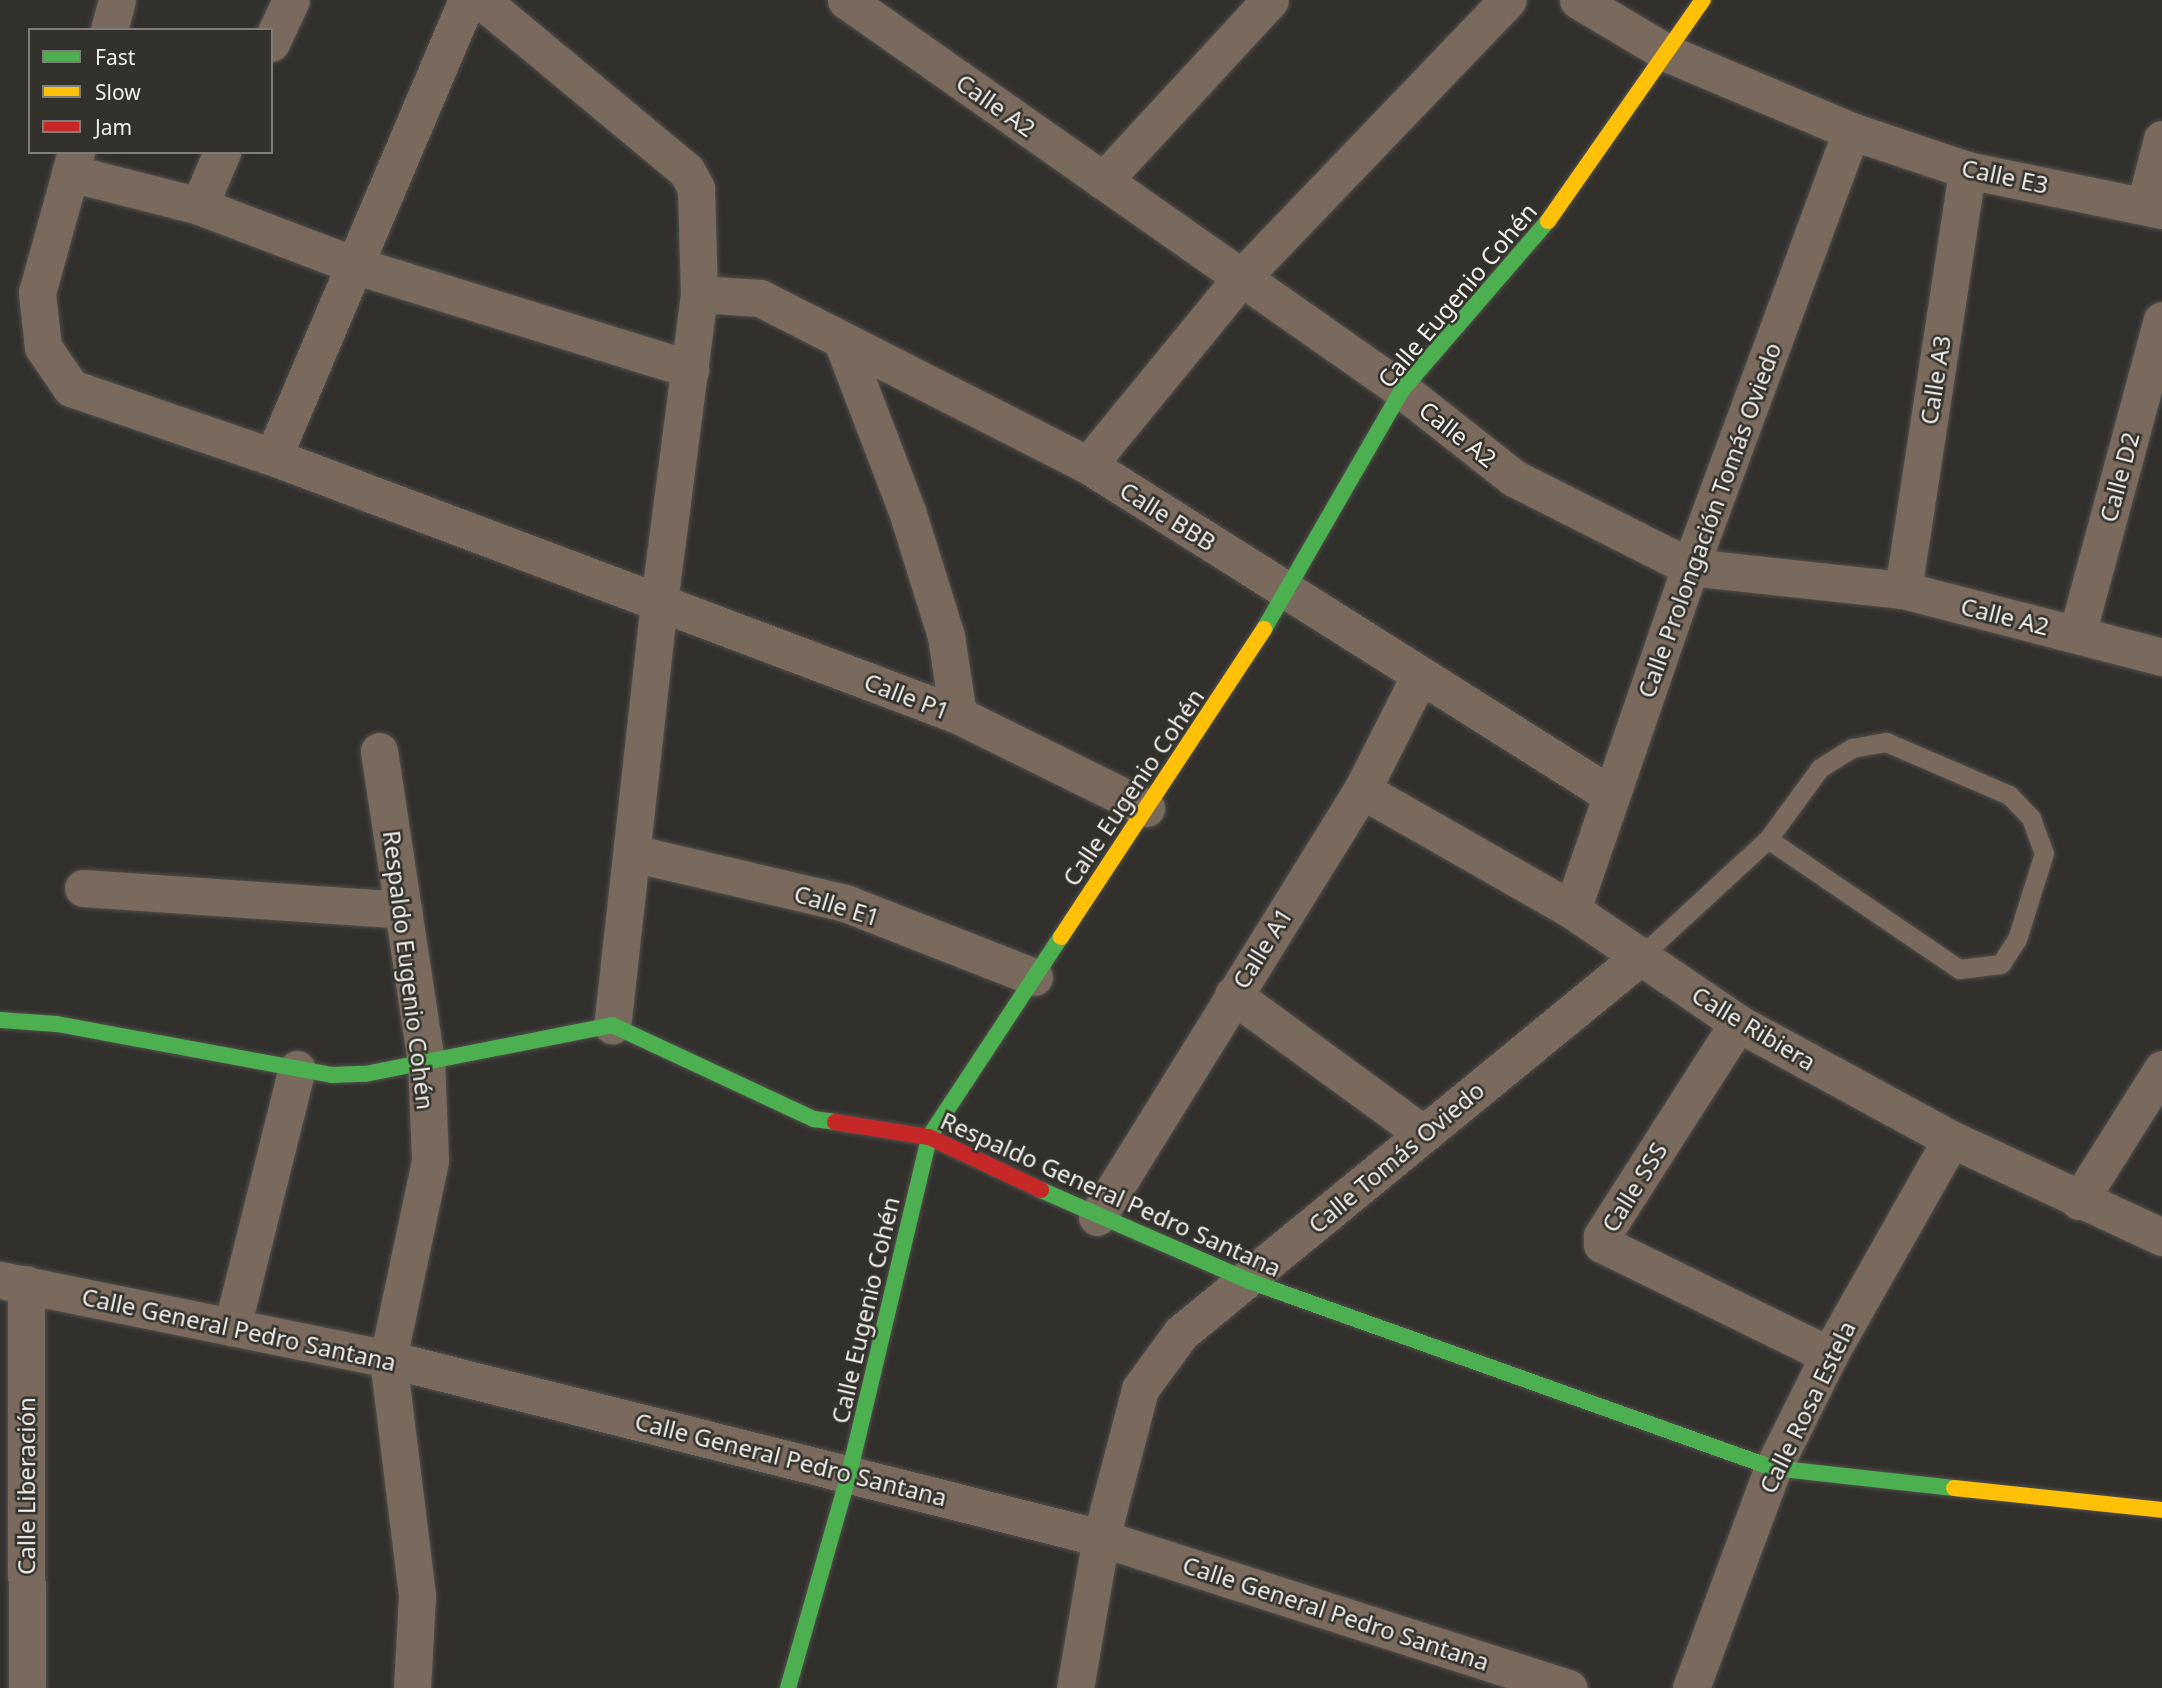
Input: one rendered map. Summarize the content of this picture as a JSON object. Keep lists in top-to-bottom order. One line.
{"streets":{"street":["Calle A2","Calle E3","Calle Eugenio Cohén","Calle A3","Calle D2","Calle BBB","Calle Prolongación Tomás Oviedo","Calle P1","Calle E1","Calle A1","Respaldo Eugenio Cohén","Calle Ribiera","Calle Tomás Oviedo","Calle SSS","Respaldo General Pedro Santana","Calle General Pedro Santana","Calle Rosa Estela","Calle Liberación"]},"crossings":[["Calle A2","Calle Eugenio Cohén"],["Calle A2","Calle A3"],["Calle A2","Calle D2"],["Calle A2","Calle Prolongación Tomás Oviedo"],["Calle E3","Calle Eugenio Cohén"],["Calle E3","Calle A3"],["Calle E3","Calle Prolongación Tomás Oviedo"],["Calle Eugenio Cohén","Calle BBB"],["Calle Eugenio Cohén","Calle P1"],["Calle Eugenio Cohén","Calle E1"],["Calle Eugenio Cohén","Respaldo General Pedro Santana"],["Calle Eugenio Cohén","Calle General Pedro Santana"],["Calle BBB","Calle Prolongación Tomás Oviedo"],["Calle BBB","Calle A1"],["Calle Prolongación Tomás Oviedo","Calle Ribiera"],["Calle A1","Calle Ribiera"],["Calle A1","Respaldo General Pedro Santana"],["Respaldo Eugenio Cohén","Calle General Pedro Santana"],["Calle Ribiera","Calle Tomás Oviedo"],["Calle Ribiera","Calle SSS"],["Calle Ribiera","Calle Rosa Estela"],["Calle Tomás Oviedo","Respaldo General Pedro Santana"],["Calle Tomás Oviedo","Calle General Pedro Santana"],["Calle SSS","Calle Rosa Estela"],["Respaldo General Pedro Santana","Calle Rosa Estela"],["Calle General Pedro Santana","Calle Liberación"]],"legend":["Fast","Slow","Jam"]}
